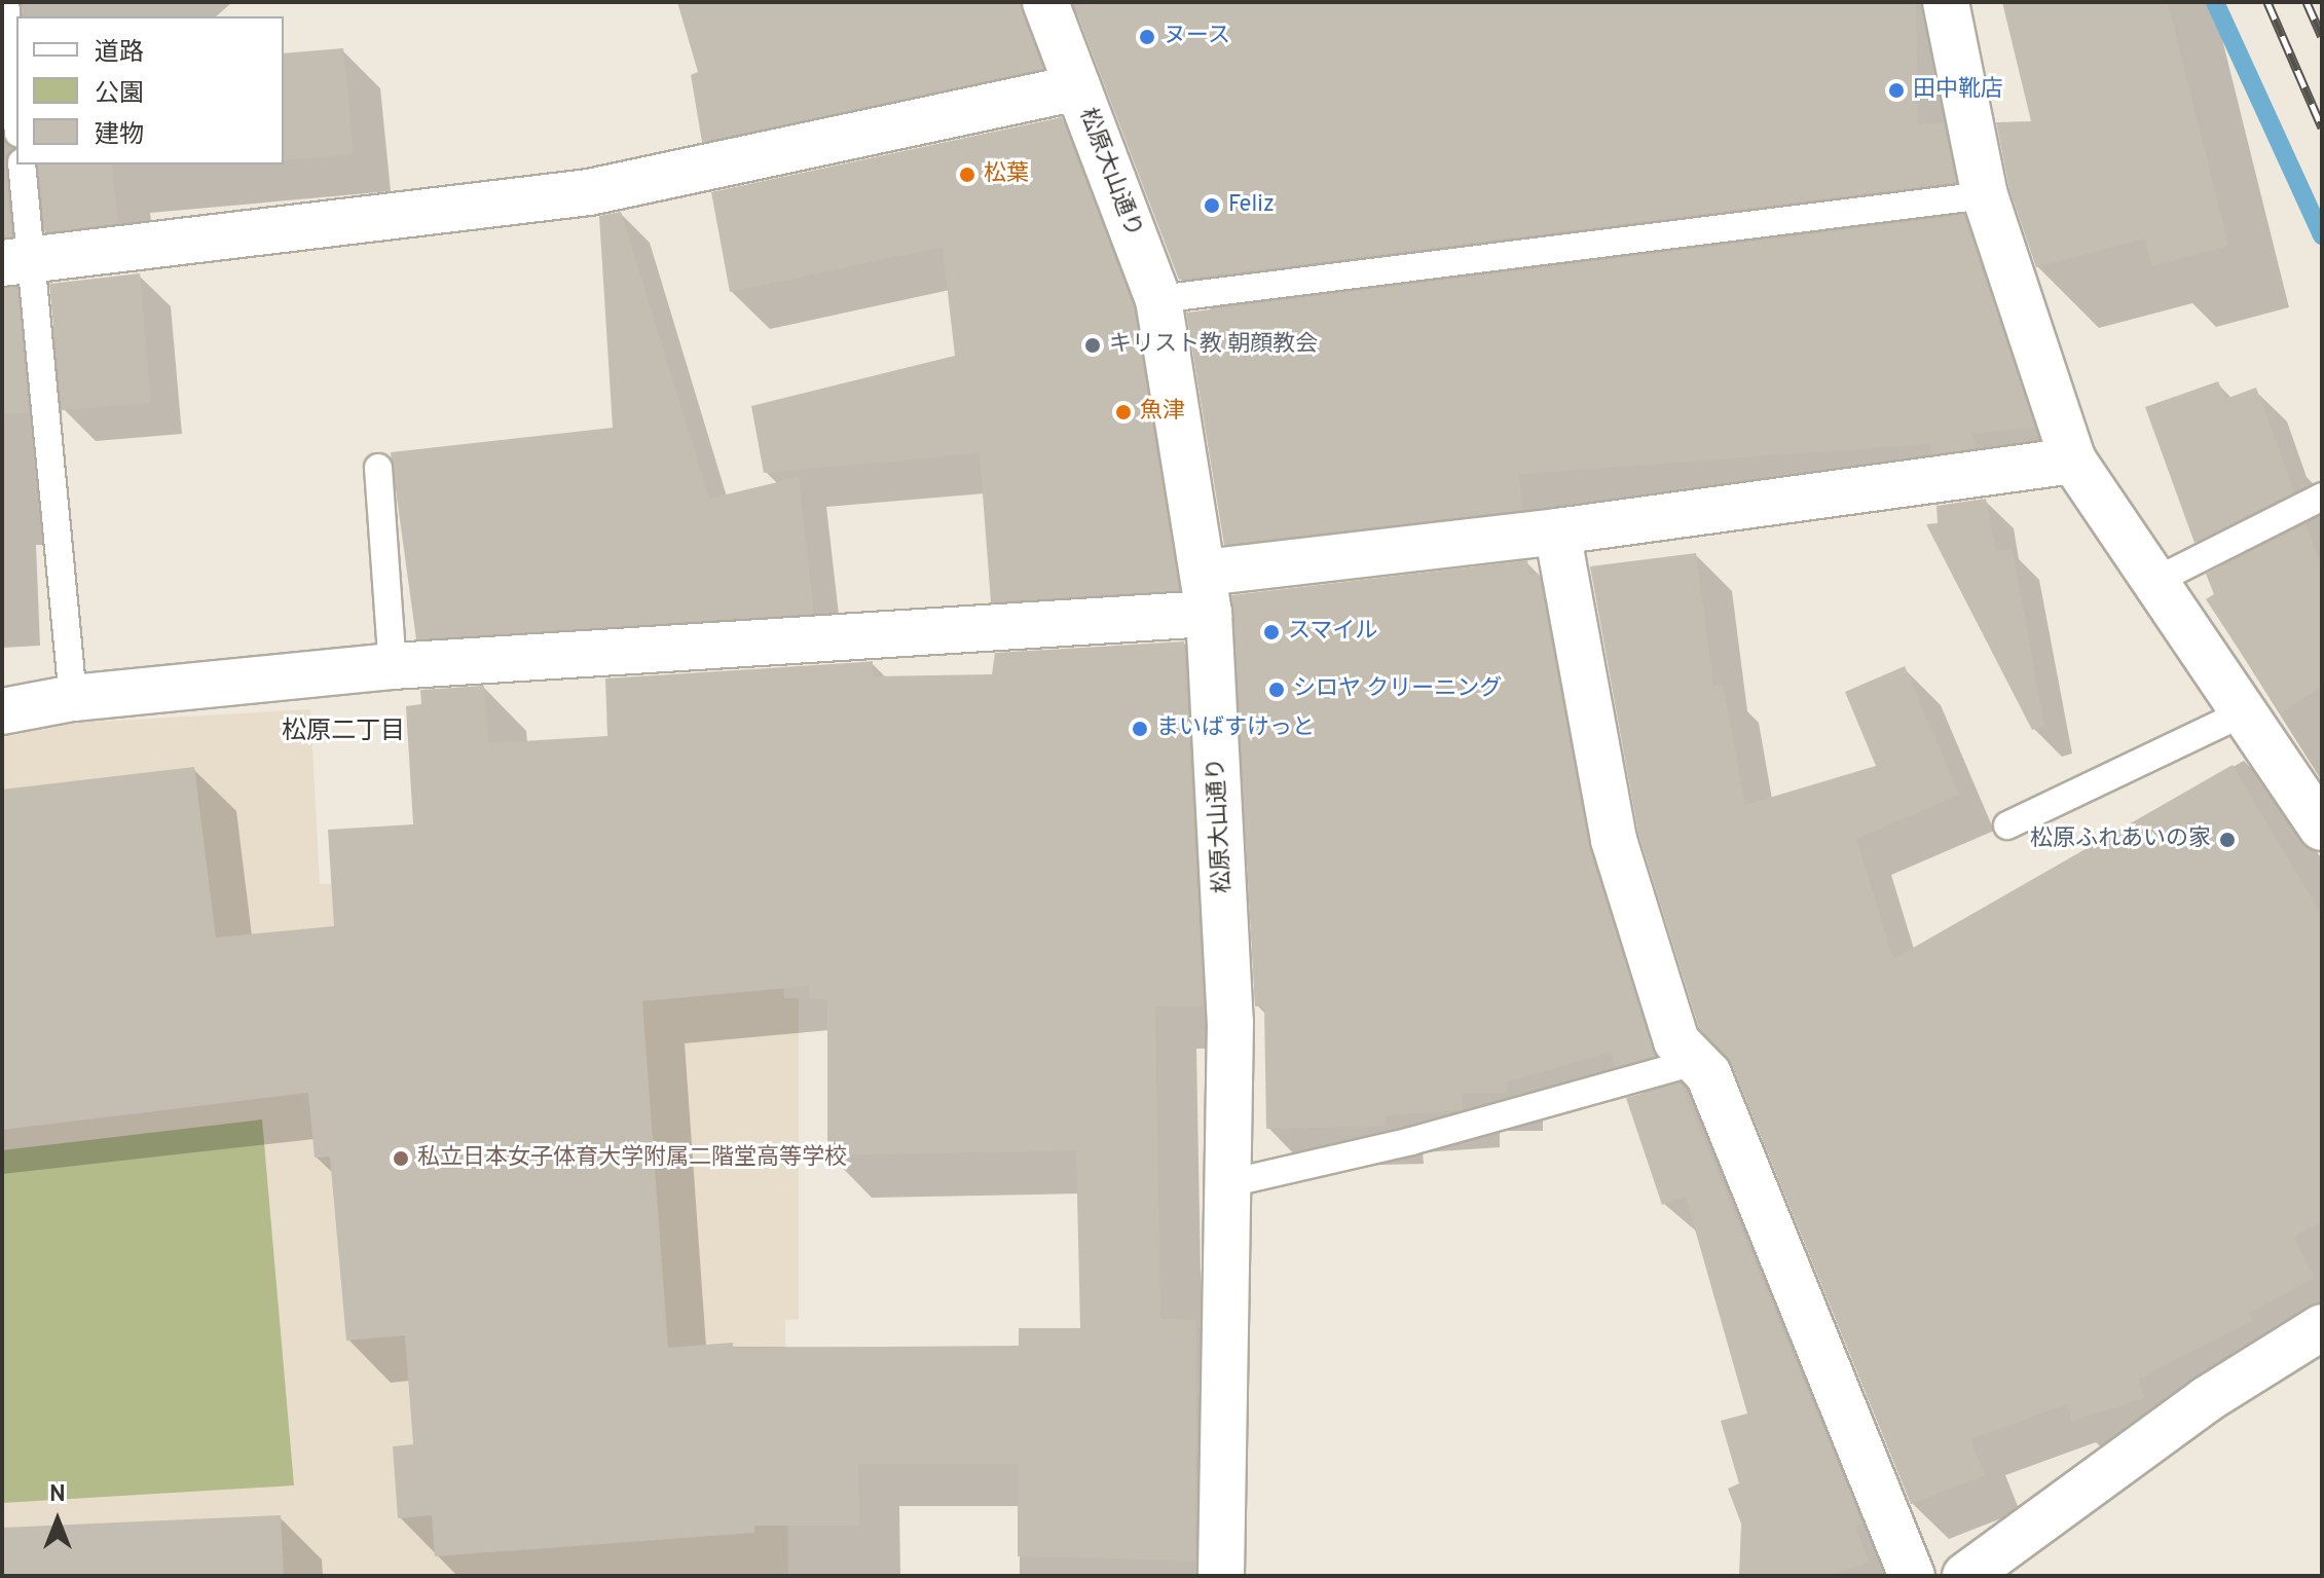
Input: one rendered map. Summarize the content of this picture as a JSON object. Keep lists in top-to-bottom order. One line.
{"streets":{"street":["松原大山通り"]},"districts":["松原二丁目"],"places":["ヌース","田中靴店","松葉","Feliz","キリスト教 朝顔教会","魚津","スマイル","シロヤ クリーニング","まいばすけっと","松原ふれあいの家","私立日本女子体育大学附属二階堂高等学校"],"legend":["道路","公園","建物"],"north":"top"}
